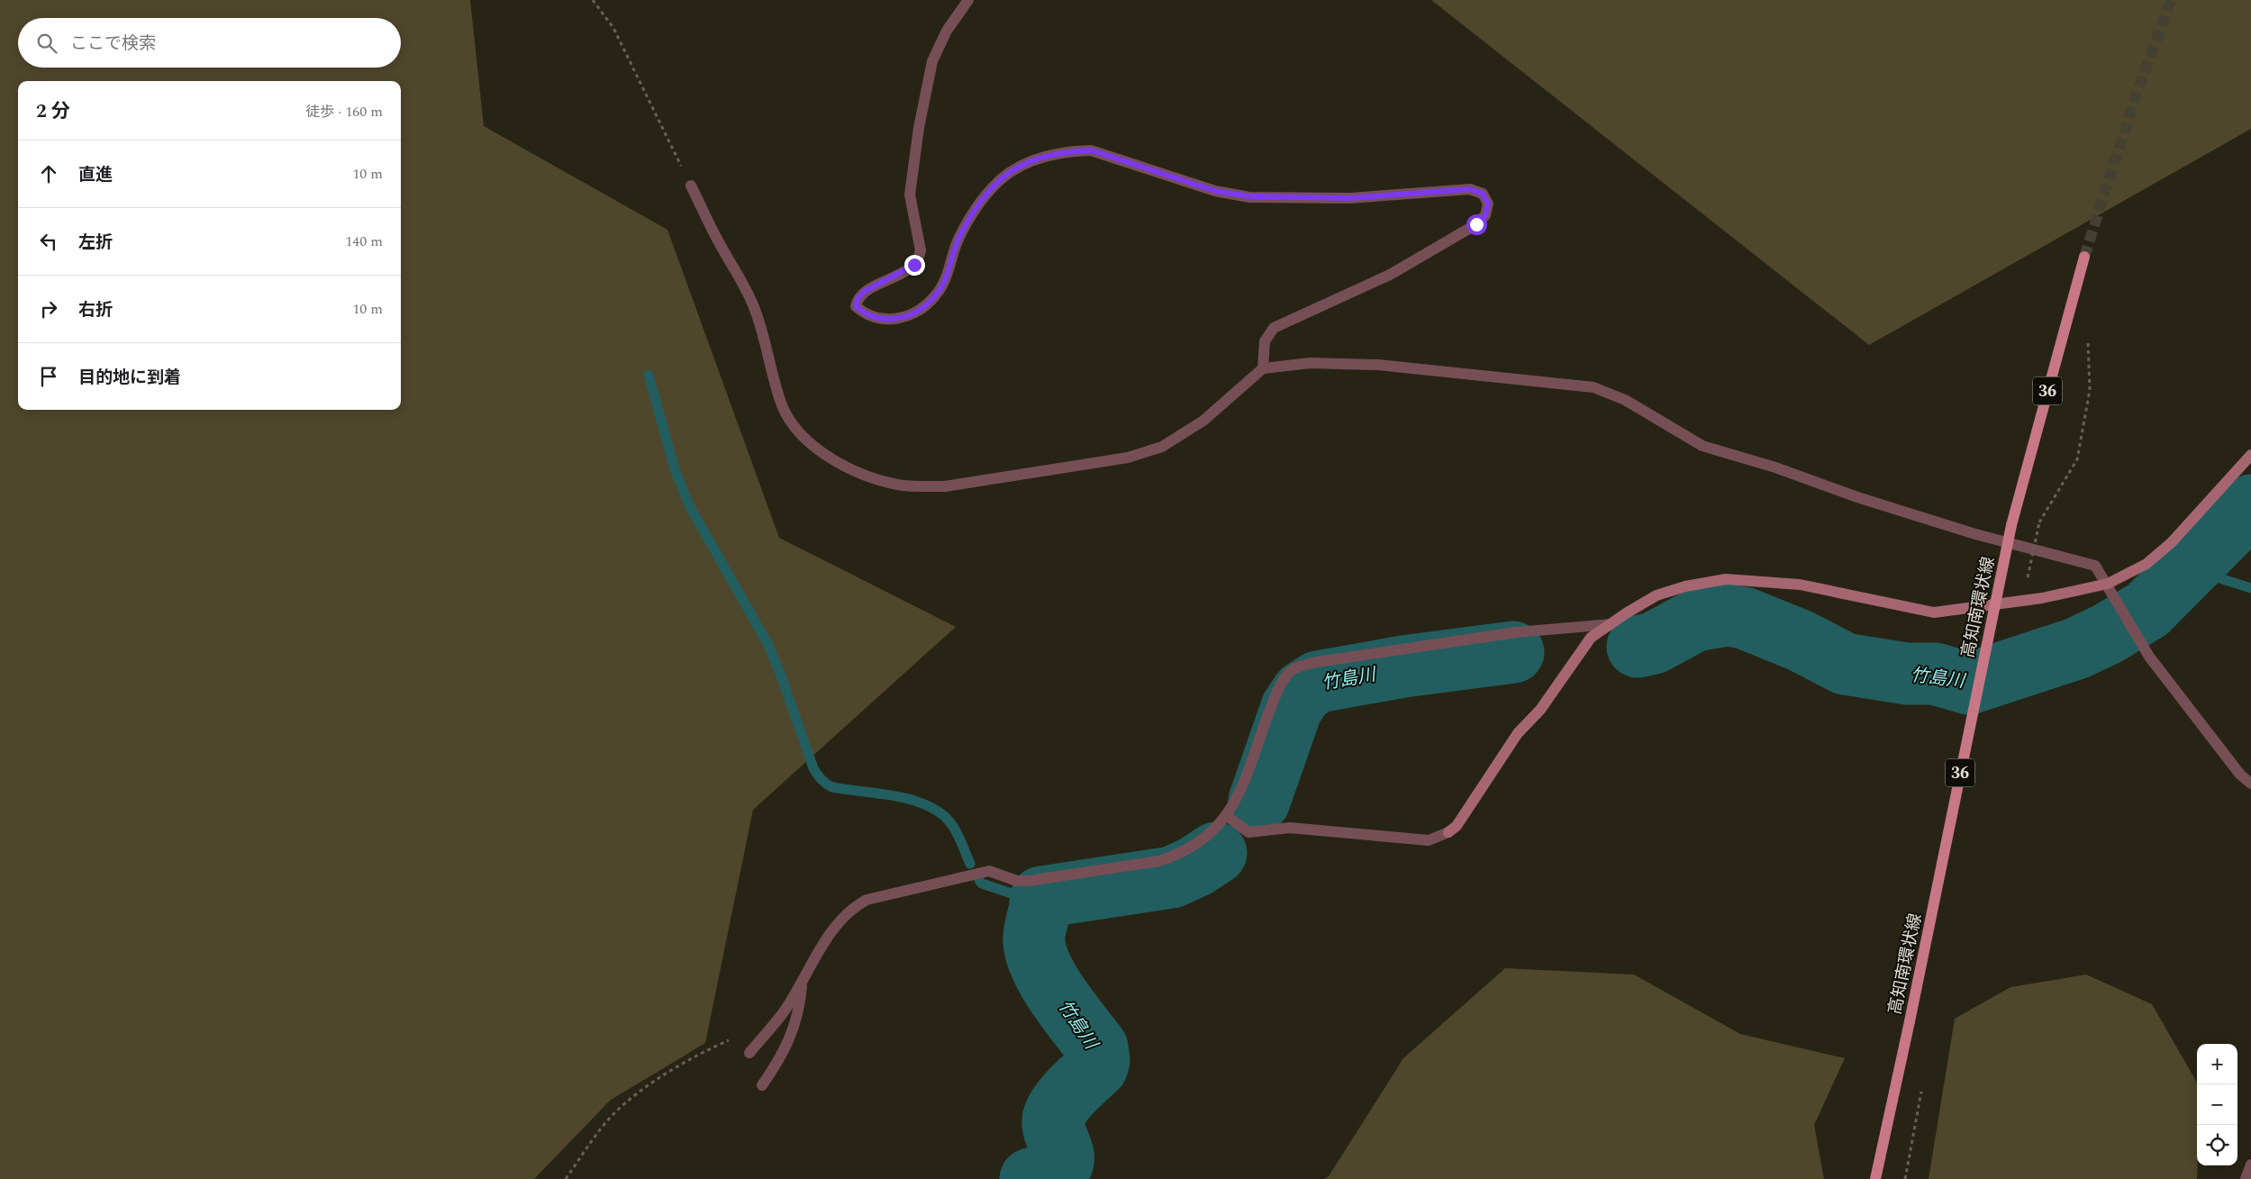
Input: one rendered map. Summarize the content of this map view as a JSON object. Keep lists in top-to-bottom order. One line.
{"streets":{"main road":["36","高知南環状線"]},"water":["竹島川"],"page":{"search":"ここで検索","heading":["2 分","徒歩 · 160 m"],"list":[["直進","10 m"],["左折","140 m"],["右折","10 m"],"目的地に到着"],"map_buttons":["+","−"]}}
